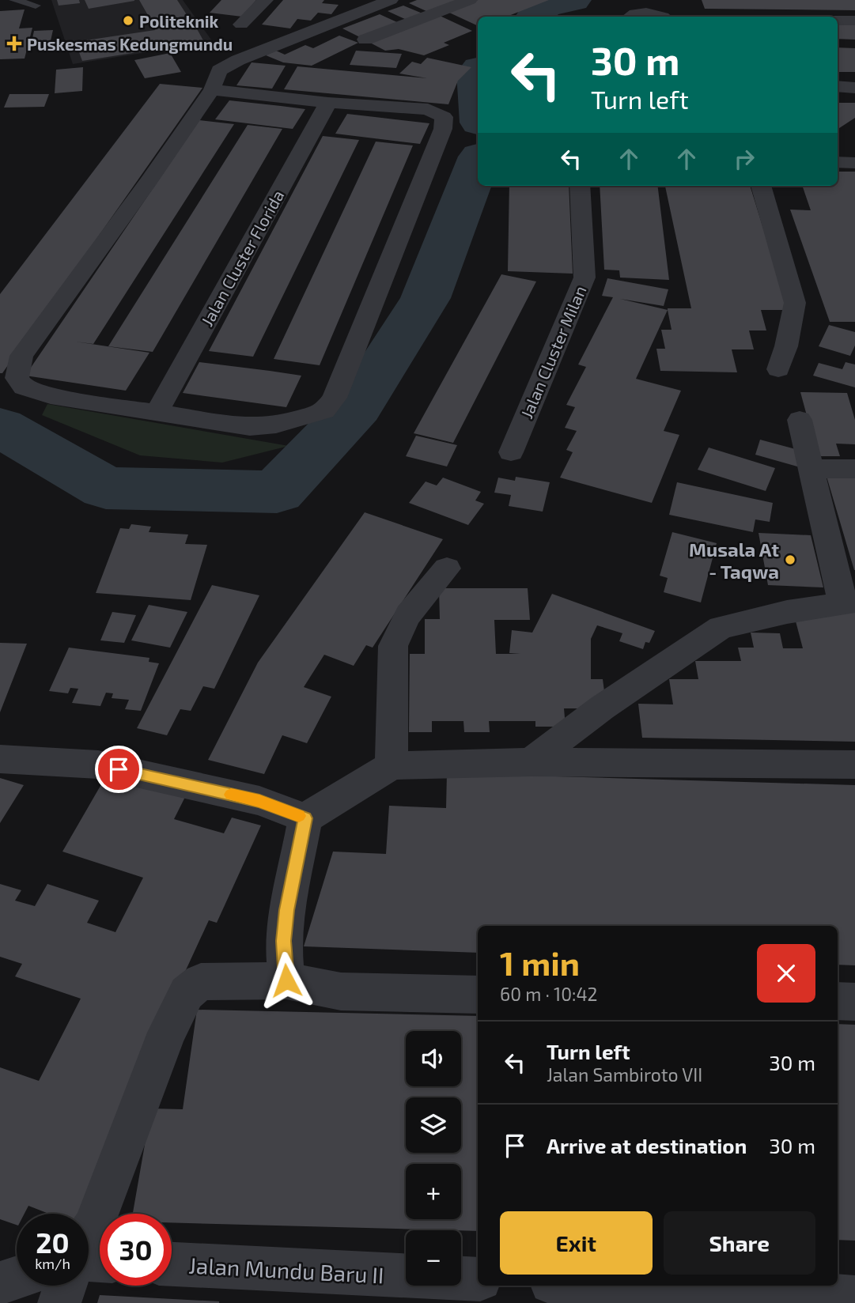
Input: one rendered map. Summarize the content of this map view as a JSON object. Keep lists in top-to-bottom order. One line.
{"streets":{"street":["Jalan Cluster Florida","Jalan Cluster Milan","Jalan Mundu Baru II"]},"places":{"other":["Politeknik","Musala At - Taqwa"],"health":["Puskesmas Kedungmundu"]},"page":{"turn":["30 m","Turn left"],"heading":["1 min","60 m · 10:42"],"list":[{"name":"Turn left","note":"Jalan Sambiroto VII","value":"30 m"},{"name":"Arrive at destination","value":"30 m"}],"map_buttons":["+","−"],"buttons":["Exit","Share"],"speed":"20 km/h","limit":"30"}}
